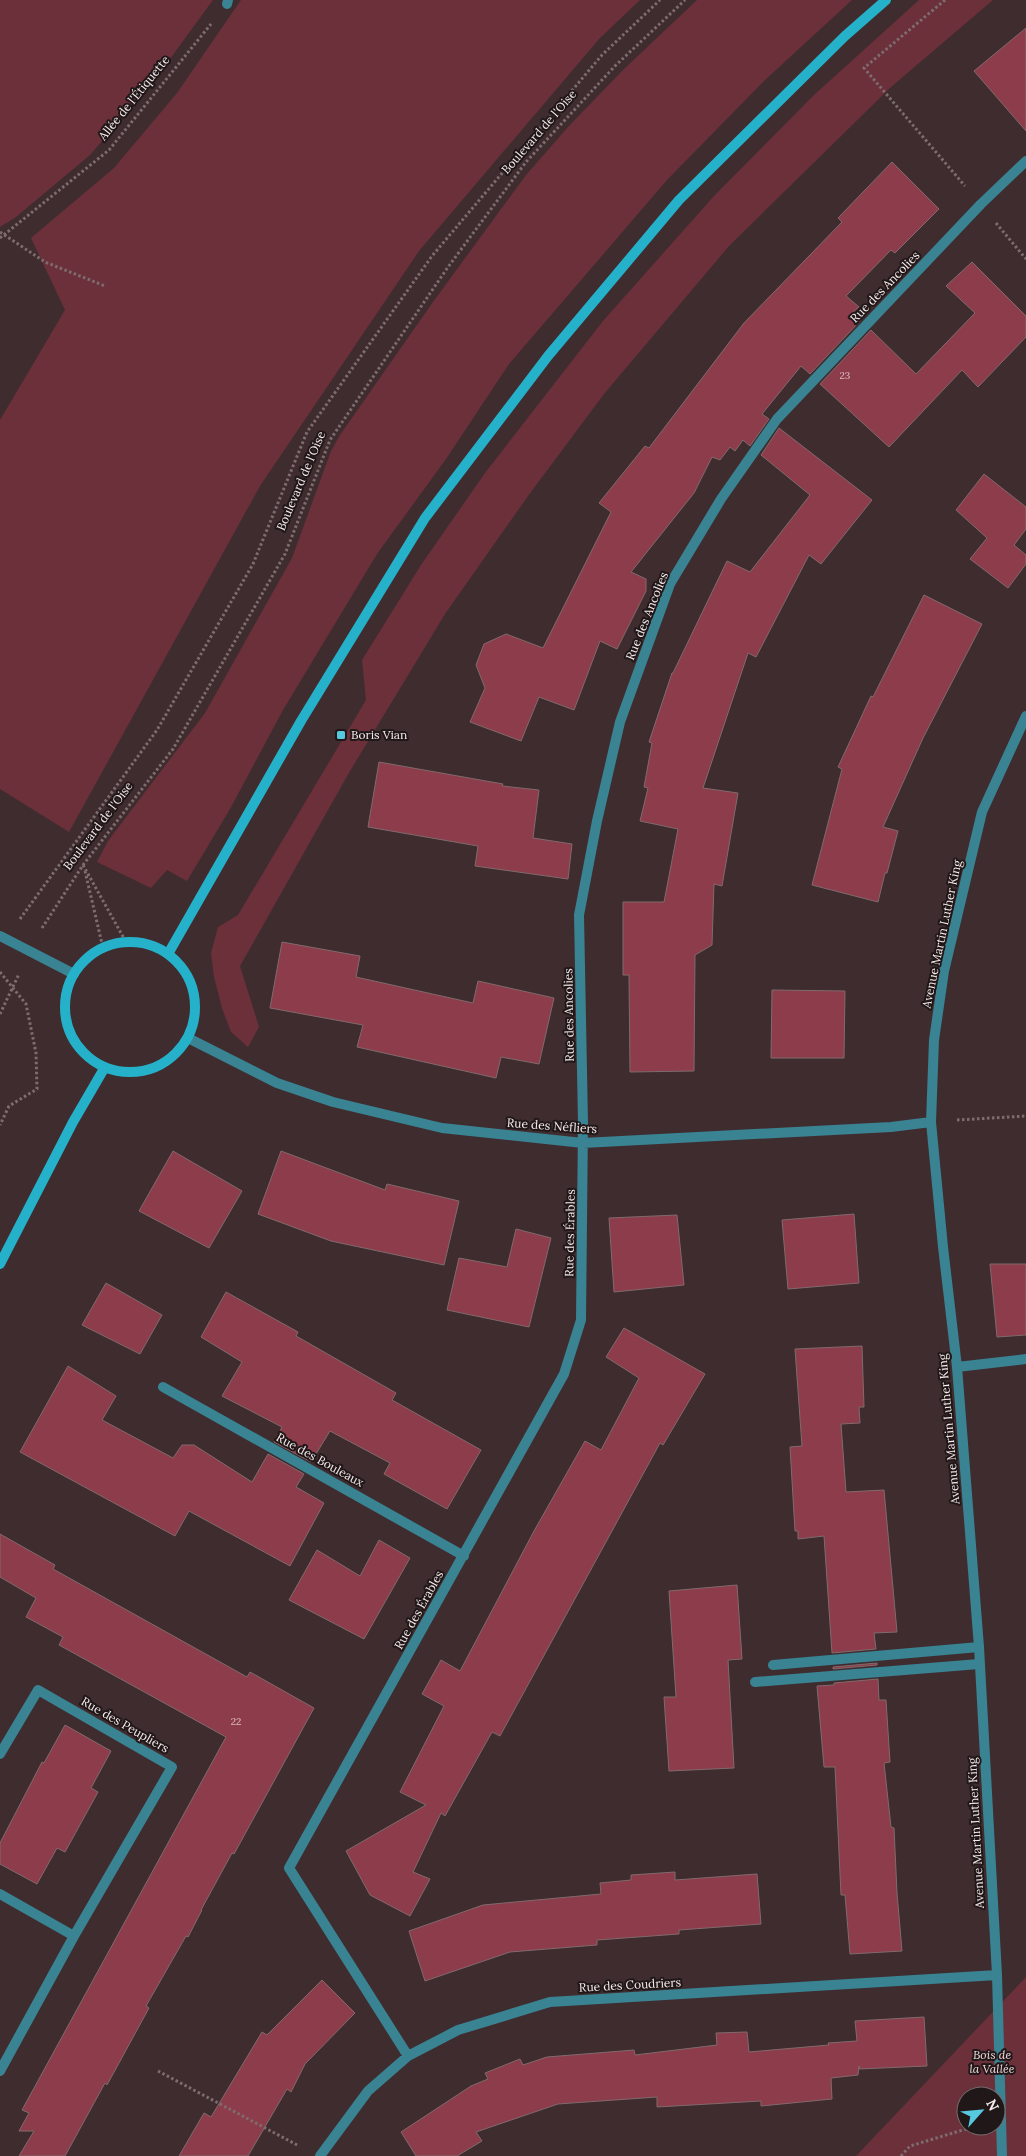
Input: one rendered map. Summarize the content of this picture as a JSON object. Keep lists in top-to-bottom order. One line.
{"streets":{"street":["Rue des Ancolies","Avenue Martin Luther King","Rue des Néfliers","Rue des Érables","Rue des Bouleaux","Rue des Peupliers","Rue des Coudriers"],"path":["Allée de l'Étiquette","Boulevard de l'Oise"]},"crossings":[["Rue des Ancolies","Rue des Néfliers"],["Rue des Ancolies","Rue des Érables"],["Avenue Martin Luther King","Rue des Néfliers"],["Avenue Martin Luther King","Rue des Coudriers"],["Rue des Néfliers","Rue des Érables"],["Rue des Érables","Rue des Bouleaux"],["Rue des Érables","Rue des Coudriers"]],"parks":["Bois de la Vallée"],"places":{"transit":["Boris Vian"]},"house_numbers":["23","22"],"north":"top right"}
